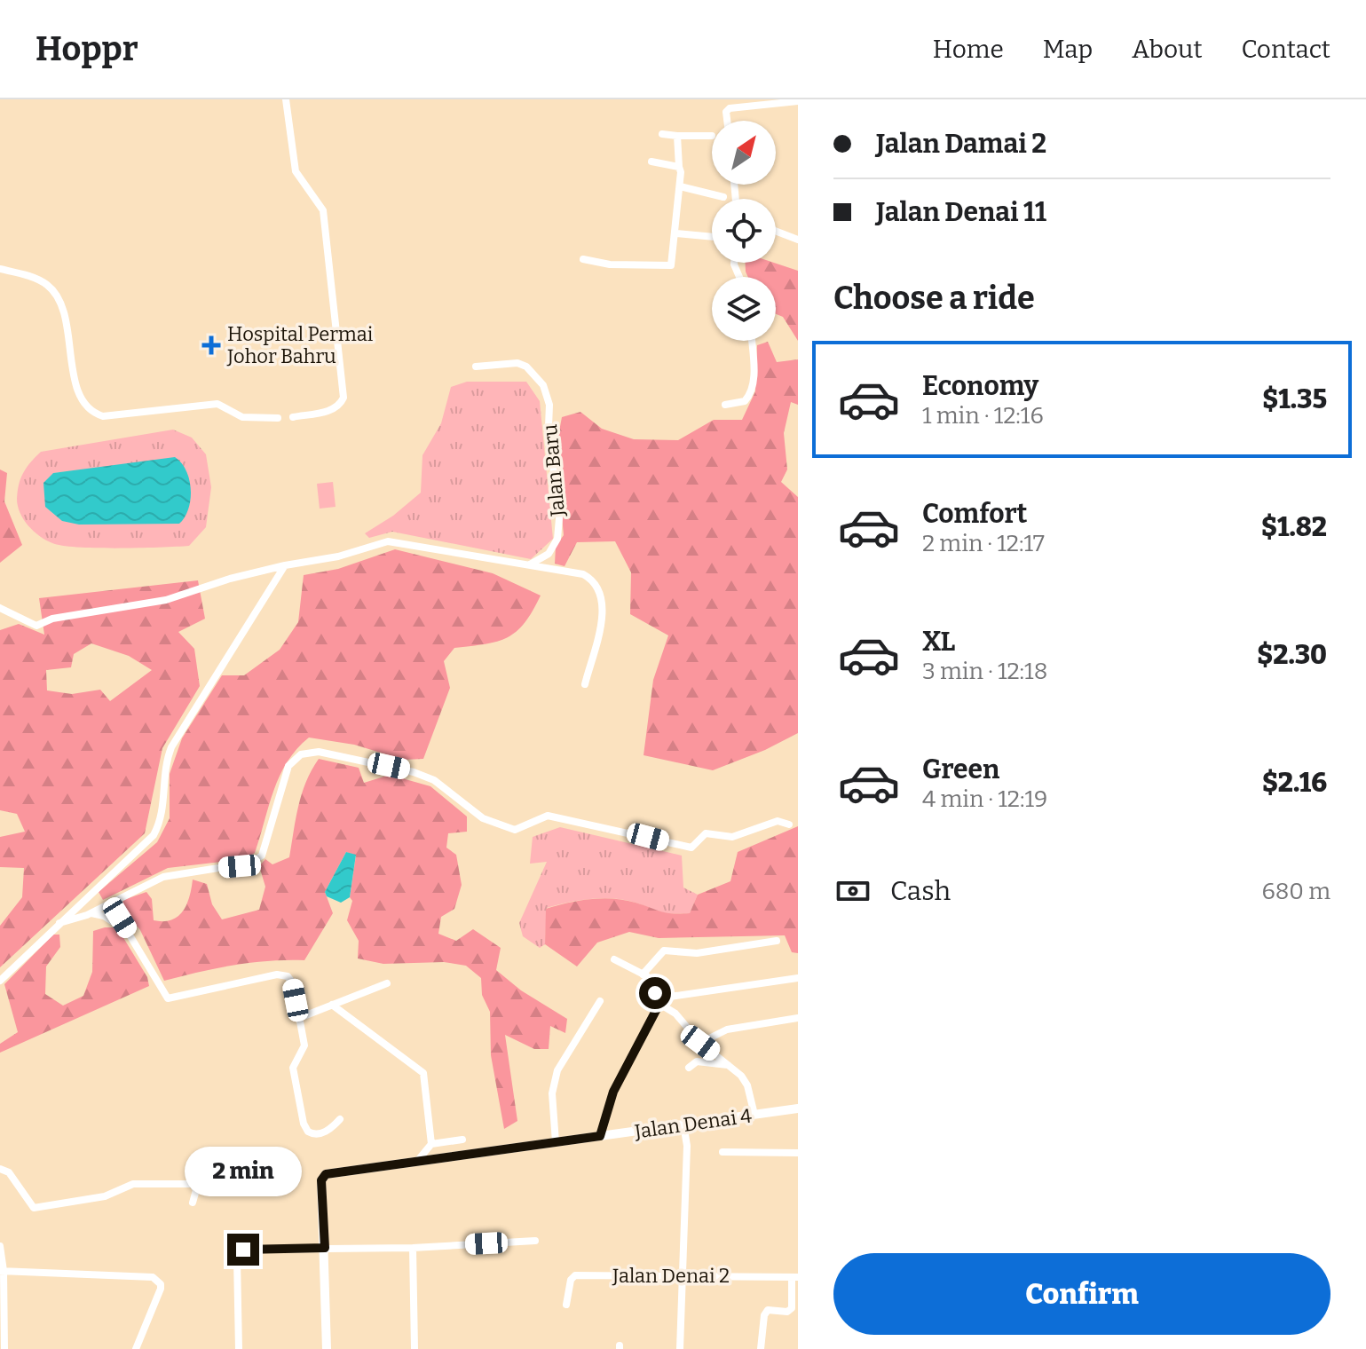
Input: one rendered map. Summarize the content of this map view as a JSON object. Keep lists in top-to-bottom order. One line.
{"streets":{"street":["Jalan Baru","Jalan Denai 4","Jalan Denai 2"]},"places":{"health":["Hospital Permai Johor Bahru"]},"north":"top right","page":{"header":"Hoppr","nav":["Home","Map","About","Contact"],"banner":["Jalan Damai 2","Jalan Denai 11"],"heading":"Choose a ride","list":[{"name":"Economy","note":"1 min · 12:16","value":"$1.35"},{"name":"Comfort","note":"2 min · 12:17","value":"$1.82"},{"name":"XL","note":"3 min · 12:18","value":"$2.30"},{"name":"Green","note":"4 min · 12:19","value":"$2.16"}],"pay":["Cash","680 m"],"bubble":"2 min","buttons":"Confirm"}}
